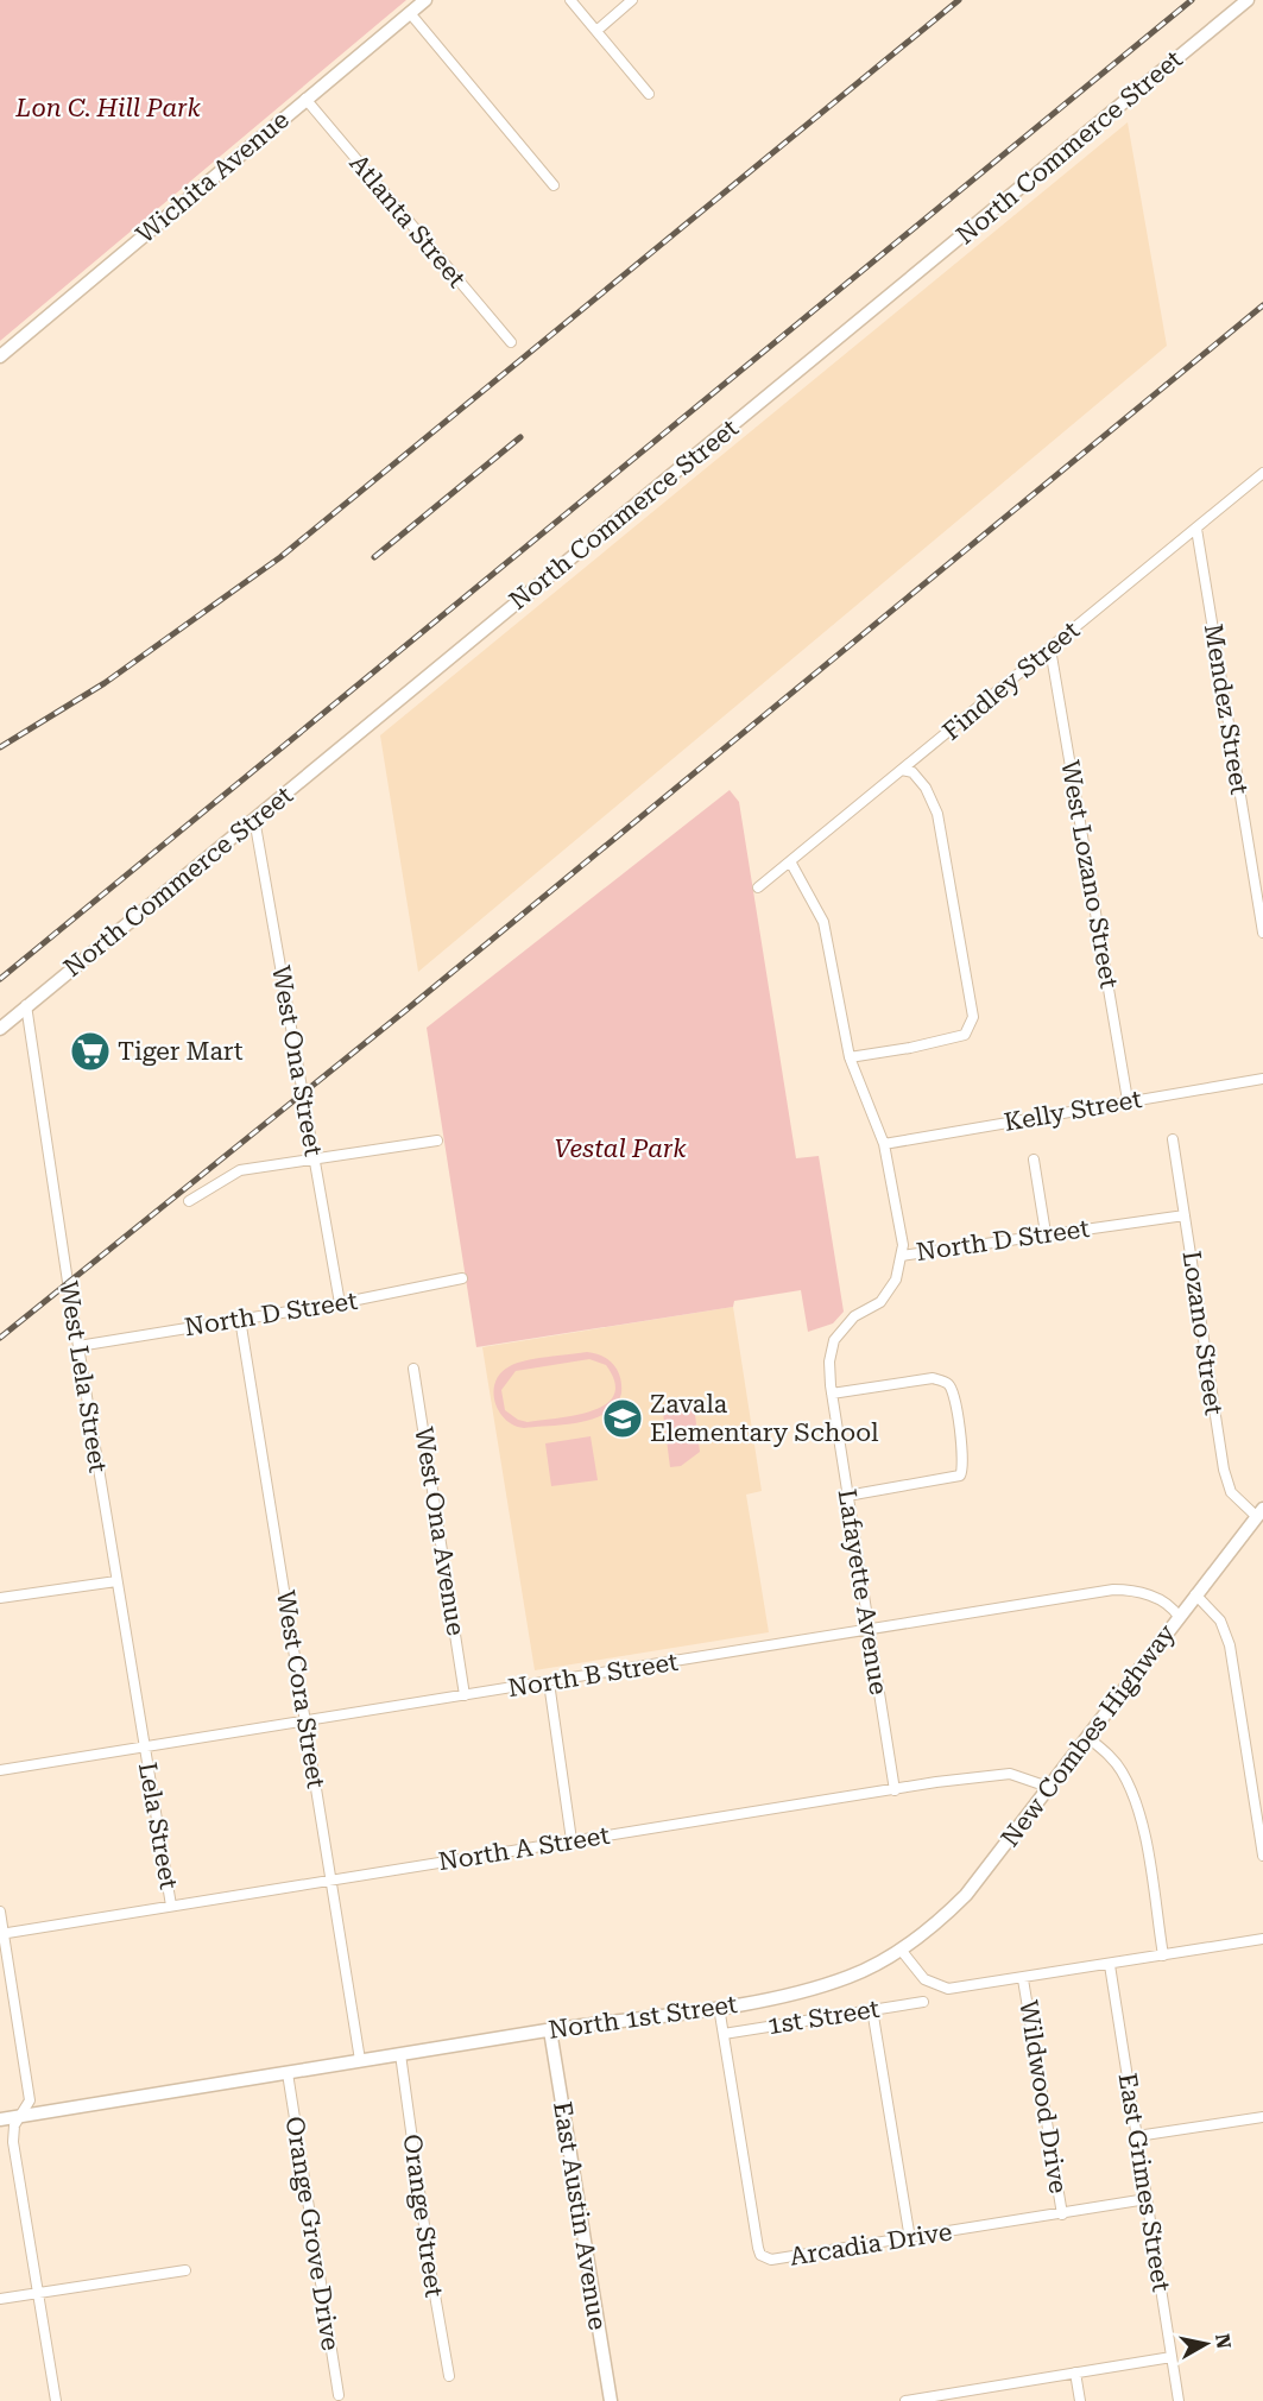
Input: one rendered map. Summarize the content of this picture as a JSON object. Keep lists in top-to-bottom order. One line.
{"streets":{"street":["North Commerce Street","Wichita Avenue","Atlanta Street","Findley Street","Mendez Street","West Lozano Street","West Ona Street","Kelly Street","North D Street","Lozano Street","West Lela Street","West Ona Avenue","Lafayette Avenue","North B Street","West Cora Street","New Combes Highway","Lela Street","North A Street","North 1st Street","1st Street","Wildwood Drive","East Grimes Street","Orange Street","East Austin Avenue","Orange Grove Drive","Arcadia Drive"]},"crossings":[["North Commerce Street","West Ona Street"],["North Commerce Street","West Lela Street"],["Wichita Avenue","Atlanta Street"],["Findley Street","Mendez Street"],["Findley Street","West Lozano Street"],["West Lozano Street","Kelly Street"],["West Ona Street","North D Street"],["North D Street","Lozano Street"],["North D Street","West Lela Street"],["North D Street","Lafayette Avenue"],["North D Street","West Cora Street"],["Lozano Street","New Combes Highway"],["West Lela Street","North B Street"],["West Lela Street","Lela Street"],["West Ona Avenue","North B Street"],["Lafayette Avenue","North B Street"],["Lafayette Avenue","North A Street"],["North B Street","West Cora Street"],["North B Street","New Combes Highway"],["North B Street","Lela Street"],["West Cora Street","North A Street"],["West Cora Street","North 1st Street"],["New Combes Highway","North A Street"],["New Combes Highway","North 1st Street"],["Lela Street","North A Street"],["North 1st Street","Orange Street"],["North 1st Street","East Austin Avenue"],["North 1st Street","Orange Grove Drive"],["North 1st Street","Arcadia Drive"],["1st Street","Arcadia Drive"],["Wildwood Drive","Arcadia Drive"],["East Grimes Street","Arcadia Drive"]],"parks":["Lon C. Hill Park","Vestal Park"],"places":{"supermarket":["Tiger Mart"],"school or university":["Zavala Elementary School"]},"north":"right"}
